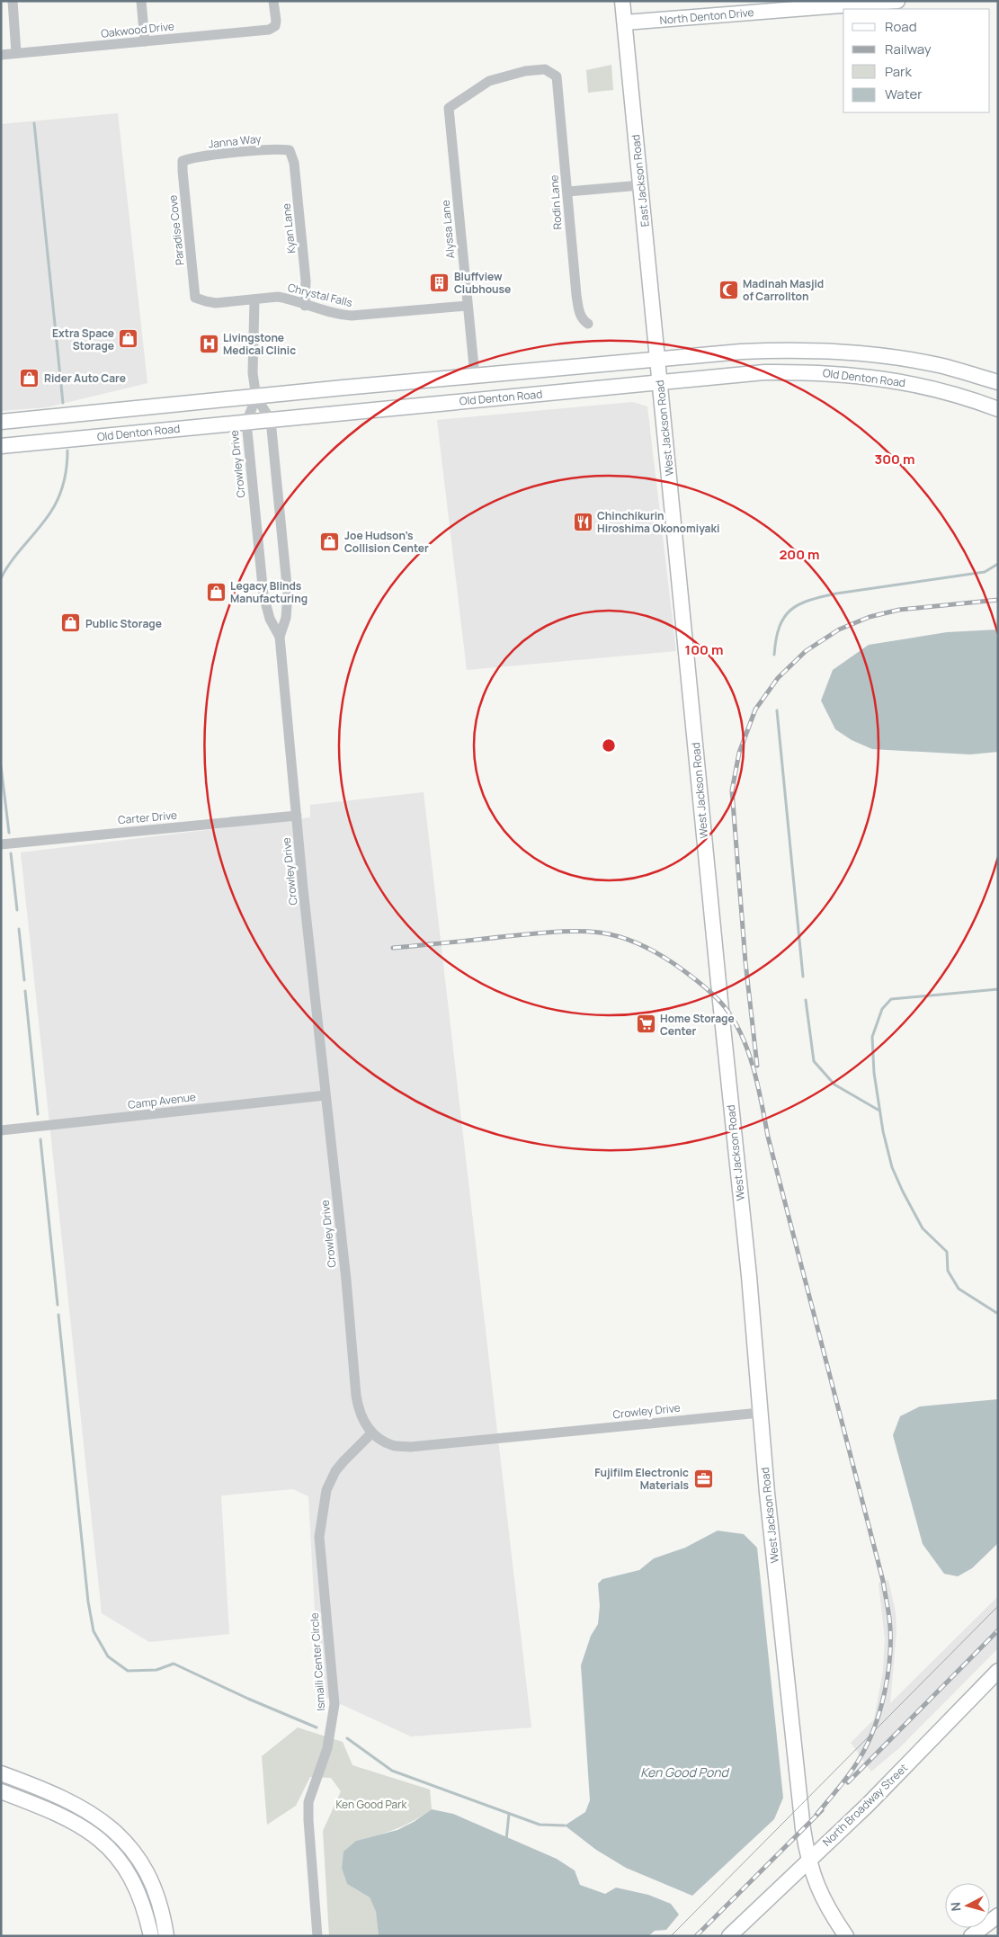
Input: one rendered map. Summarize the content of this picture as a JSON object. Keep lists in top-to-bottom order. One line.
{"streets":{"street":["North Denton Drive","Oakwood Drive","Janna Way","East Jackson Road","Rodin Lane","Kyan Lane","Alyssa Lane","Paradise Cove","Chrystal Falls","Old Denton Road","West Jackson Road","Crowley Drive","Carter Drive","Camp Avenue","Ismaili Center Circle","North Broadway Street"]},"crossings":[["North Denton Drive","East Jackson Road"],["Janna Way","Kyan Lane"],["Janna Way","Paradise Cove"],["East Jackson Road","Old Denton Road"],["East Jackson Road","West Jackson Road"],["Rodin Lane","Alyssa Lane"],["Kyan Lane","Chrystal Falls"],["Alyssa Lane","Chrystal Falls"],["Alyssa Lane","Old Denton Road"],["Paradise Cove","Chrystal Falls"],["Old Denton Road","West Jackson Road"],["Old Denton Road","Crowley Drive"],["West Jackson Road","Crowley Drive"],["West Jackson Road","North Broadway Street"],["Crowley Drive","Carter Drive"],["Crowley Drive","Camp Avenue"],["Crowley Drive","Ismaili Center Circle"]],"water":["Ken Good Pond"],"parks":["Ken Good Park"],"places":{"building":["Bluffview Clubhouse"],"mosque":["Madinah Masjid of Carrollton"],"shop":["Extra Space Storage","Rider Auto Care","Joe Hudson’s Collision Center","Legacy Blinds Manufacturing","Public Storage"],"hospital":["Livingstone Medical Clinic"],"restaurant":["Chinchikurin Hiroshima Okonomiyaki"],"supermarket":["Home Storage Center"],"office":["Fujifilm Electronic Materials"]},"legend":["Road","Railway","Park","Water"],"north":"left","rings":["300 m","200 m","100 m"]}
